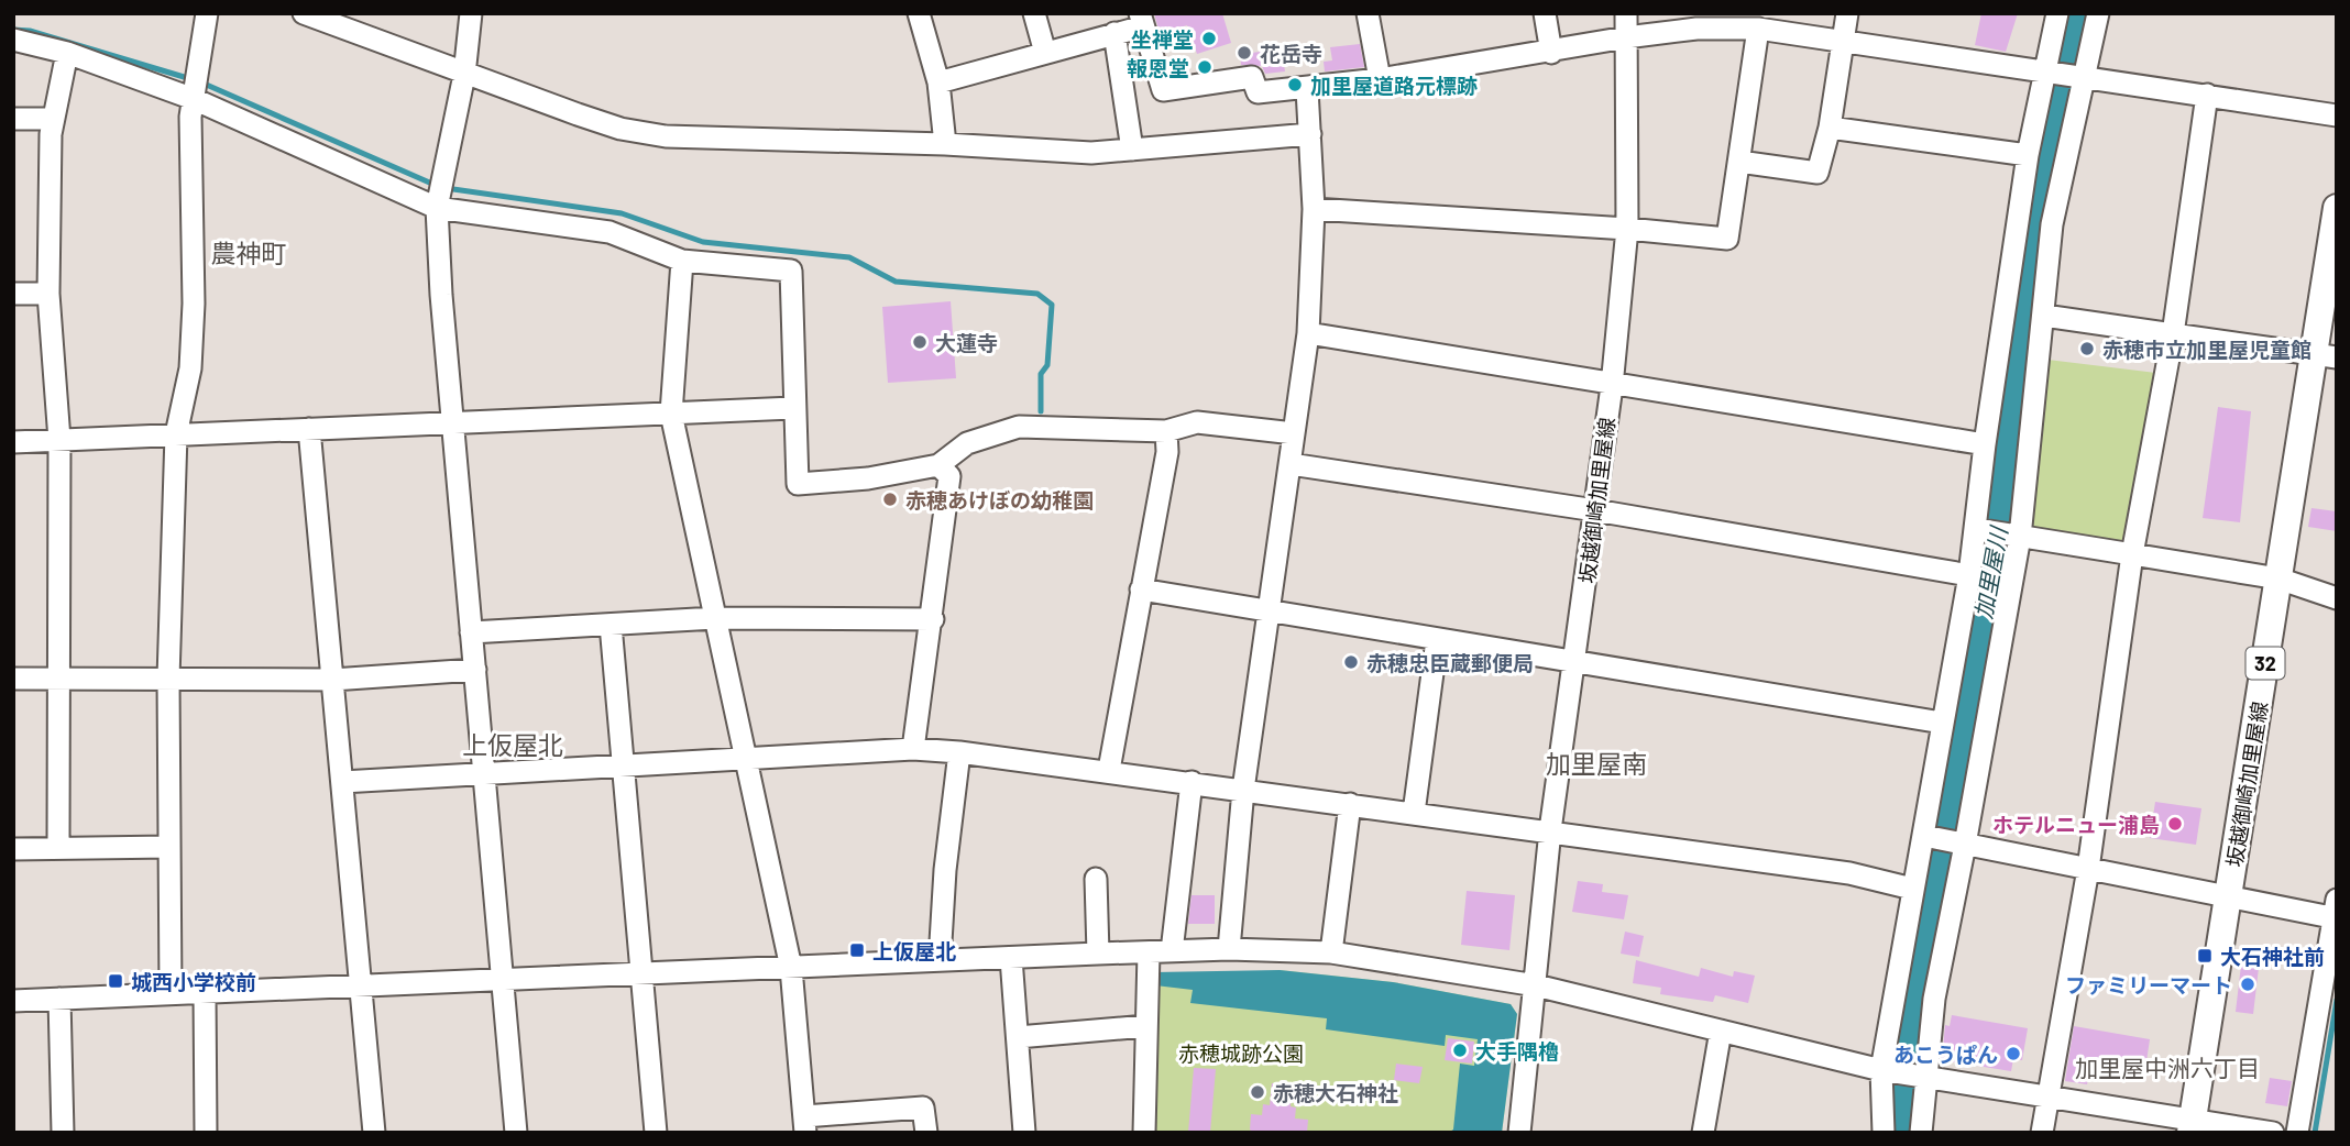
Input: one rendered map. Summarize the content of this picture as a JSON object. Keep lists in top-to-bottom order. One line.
{"streets":{"main road":["坂越御崎加里屋線","32"]},"districts":["農神町","上仮屋北","加里屋南","加里屋中洲六丁目"],"water":["加里屋川"],"parks":["赤穂城跡公園"],"places":{"other":["坐禅堂","花岳寺","報恩堂","加里屋道路元標跡","大蓮寺","赤穂市立加里屋児童館","赤穂あけぼの幼稚園","赤穂忠臣蔵郵便局","ホテルニュー浦島","ファミリーマート","大手隅櫓","あこうぱん","赤穂大石神社"],"transit":["上仮屋北","大石神社前","城西小学校前"]}}
